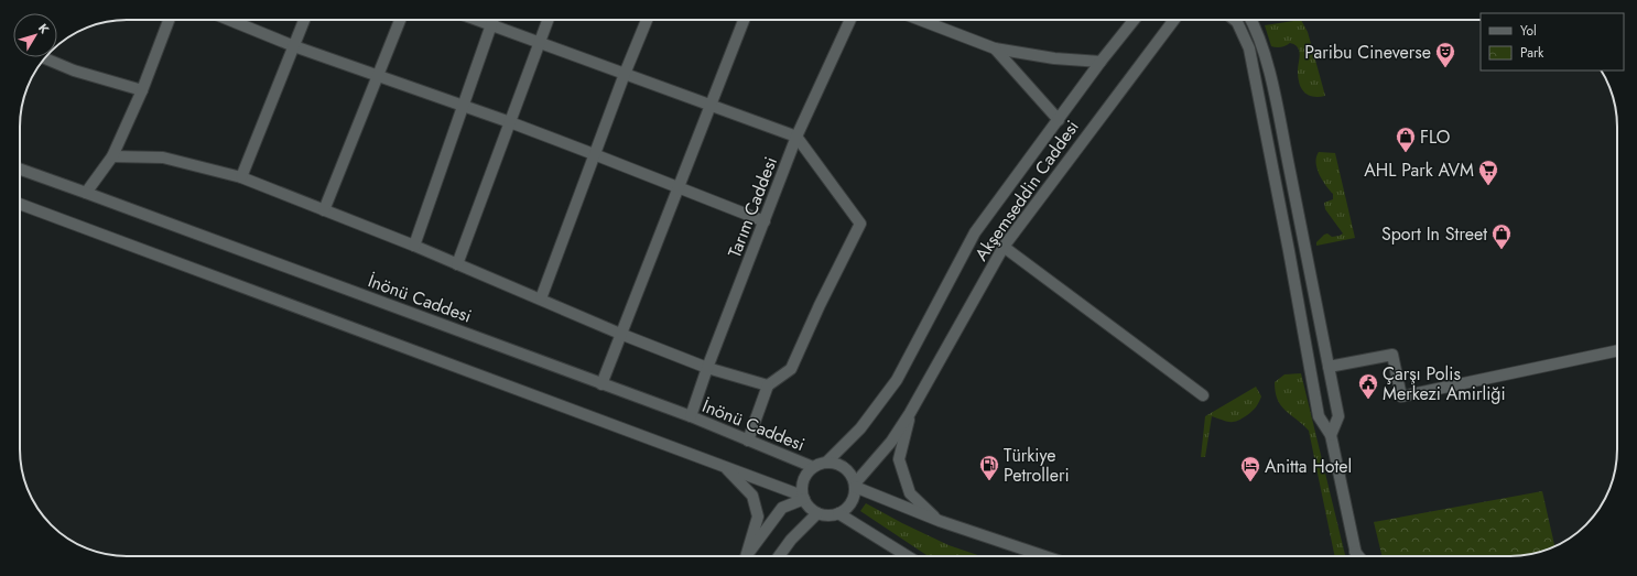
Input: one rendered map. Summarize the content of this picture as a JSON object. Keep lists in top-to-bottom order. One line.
{"streets":{"street":["Akşemseddin Caddesi","Tarım Caddesi","İnönü Caddesi"]},"crossings":[["Akşemseddin Caddesi","İnönü Caddesi"],["Tarım Caddesi","İnönü Caddesi"]],"places":{"theatre":["Paribu Cineverse"],"shop":["FLO","Sport In Street"],"supermarket":["AHL Park AVM"],"public building":["Çarşı Polis Merkezi Amirliği"],"fuel station":["Türkiye Petrolleri"],"hotel":["Anitta Hotel"]},"legend":["Yol","Park"],"north":"top right"}
